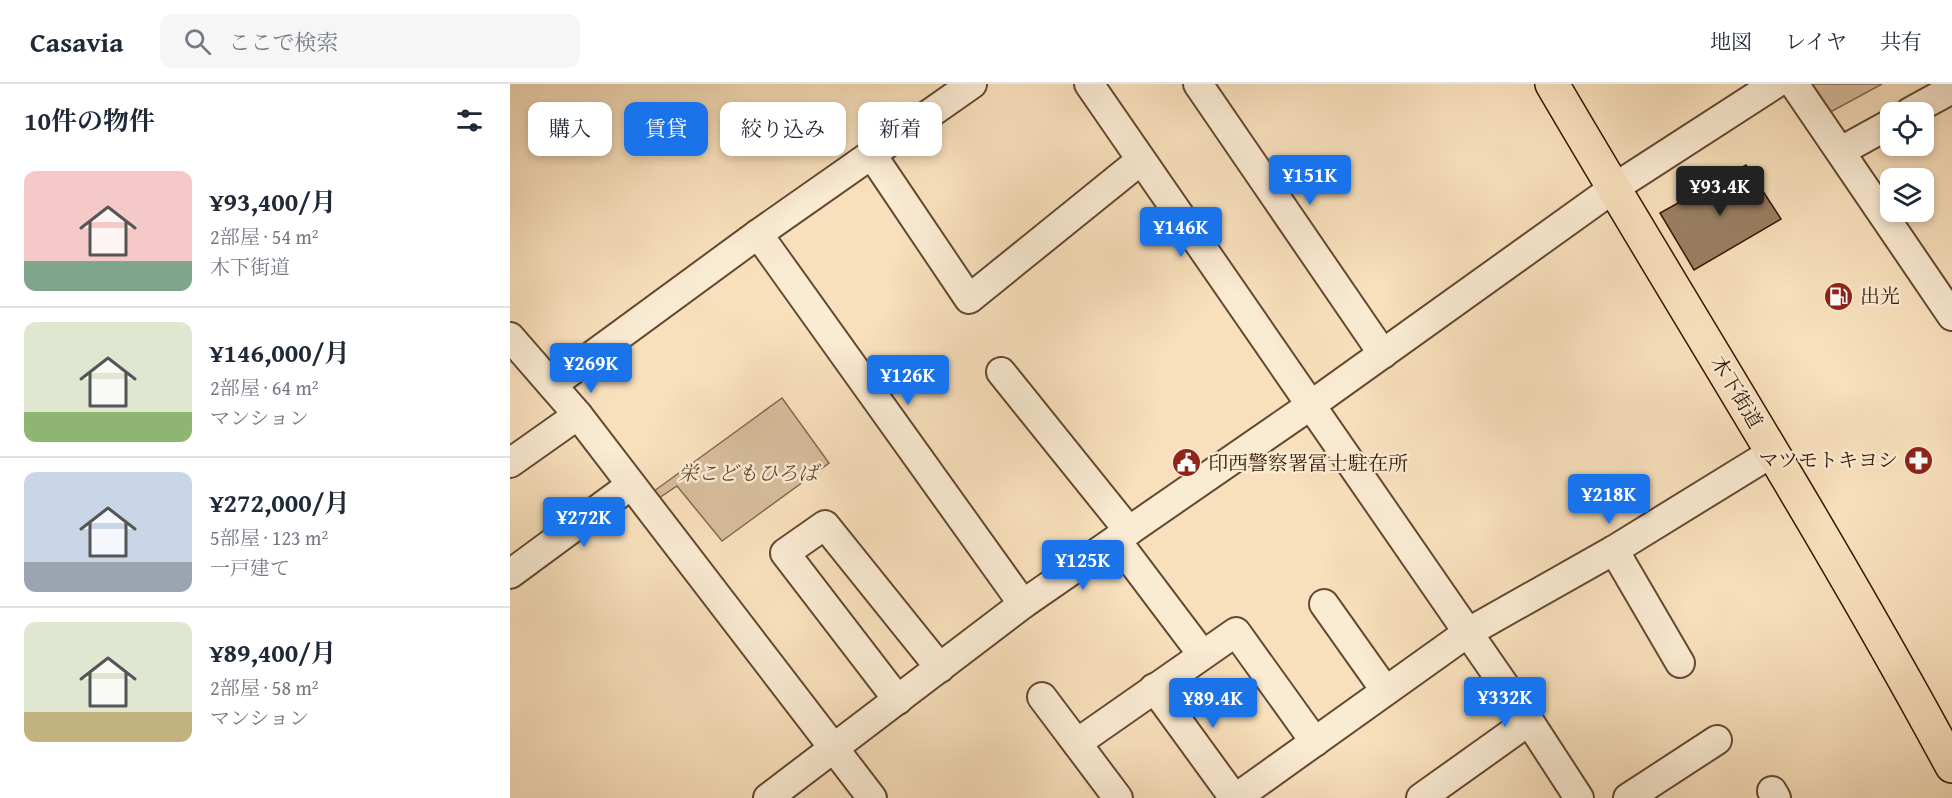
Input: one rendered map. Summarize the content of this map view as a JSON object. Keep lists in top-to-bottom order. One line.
{"streets":{"main road":["木下街道"]},"parks":["栄こどもひろば"],"places":{"fuel station":["出光"],"pharmacy":["マツモトキヨシ"],"public building":["印西警察署冨士駐在所"]},"page":{"header":"Casavia","search":"ここで検索","nav":["地図","レイヤ","共有"],"heading":"10件の物件","chip":["購入","賃貸","絞り込み","新着"],"price":["¥151K","¥93.4K","¥146K","¥269K","¥126K","¥218K","¥272K","¥125K","¥332K","¥89.4K"],"list":[{"name":"¥93,400/月","note":"2部屋 · 54 m² · 木下街道"},{"name":"¥146,000/月","note":"2部屋 · 64 m² · マンション"},{"name":"¥272,000/月","note":"5部屋 · 123 m² · 一戸建て"},{"name":"¥89,400/月","note":"2部屋 · 58 m² · マンション"}]}}
